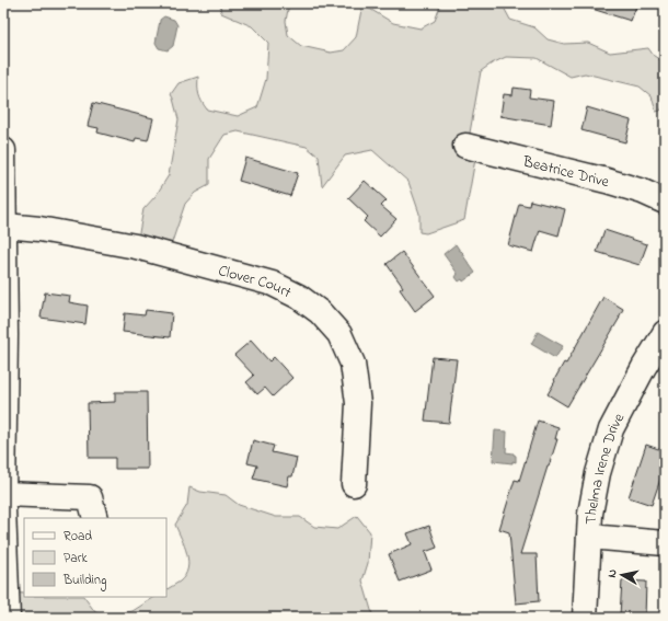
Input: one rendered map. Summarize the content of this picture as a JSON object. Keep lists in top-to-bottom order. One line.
{"streets":{"street":["Beatrice Drive","Clover Court","Thelma Irene Drive"]},"legend":["Road","Park","Building"],"north":"left"}
